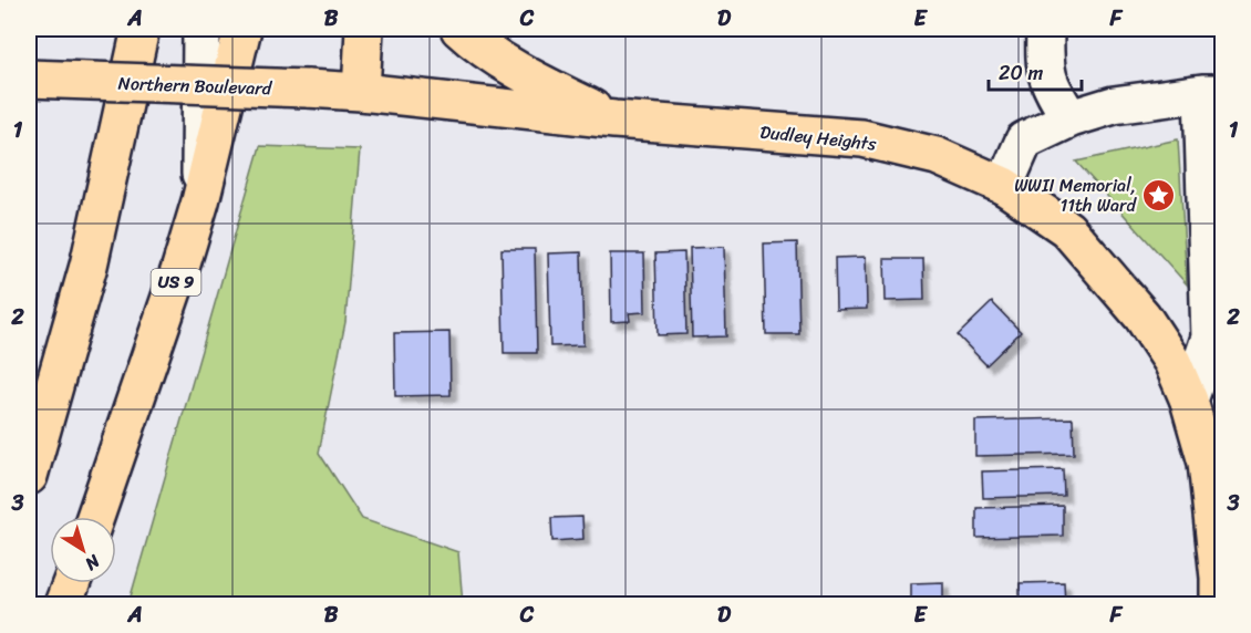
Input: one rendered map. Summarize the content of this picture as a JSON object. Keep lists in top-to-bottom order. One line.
{"streets":{"main road":["Northern Boulevard","Dudley Heights","US 9"]},"crossings":[["Northern Boulevard","Dudley Heights"]],"places":{"place":["WWII Memorial, 11th Ward"]},"scale_bar":"20 m","north":"bottom right","grid":{"columns":["A","B","C","D","E","F"],"rows":["1","2","3"]}}
